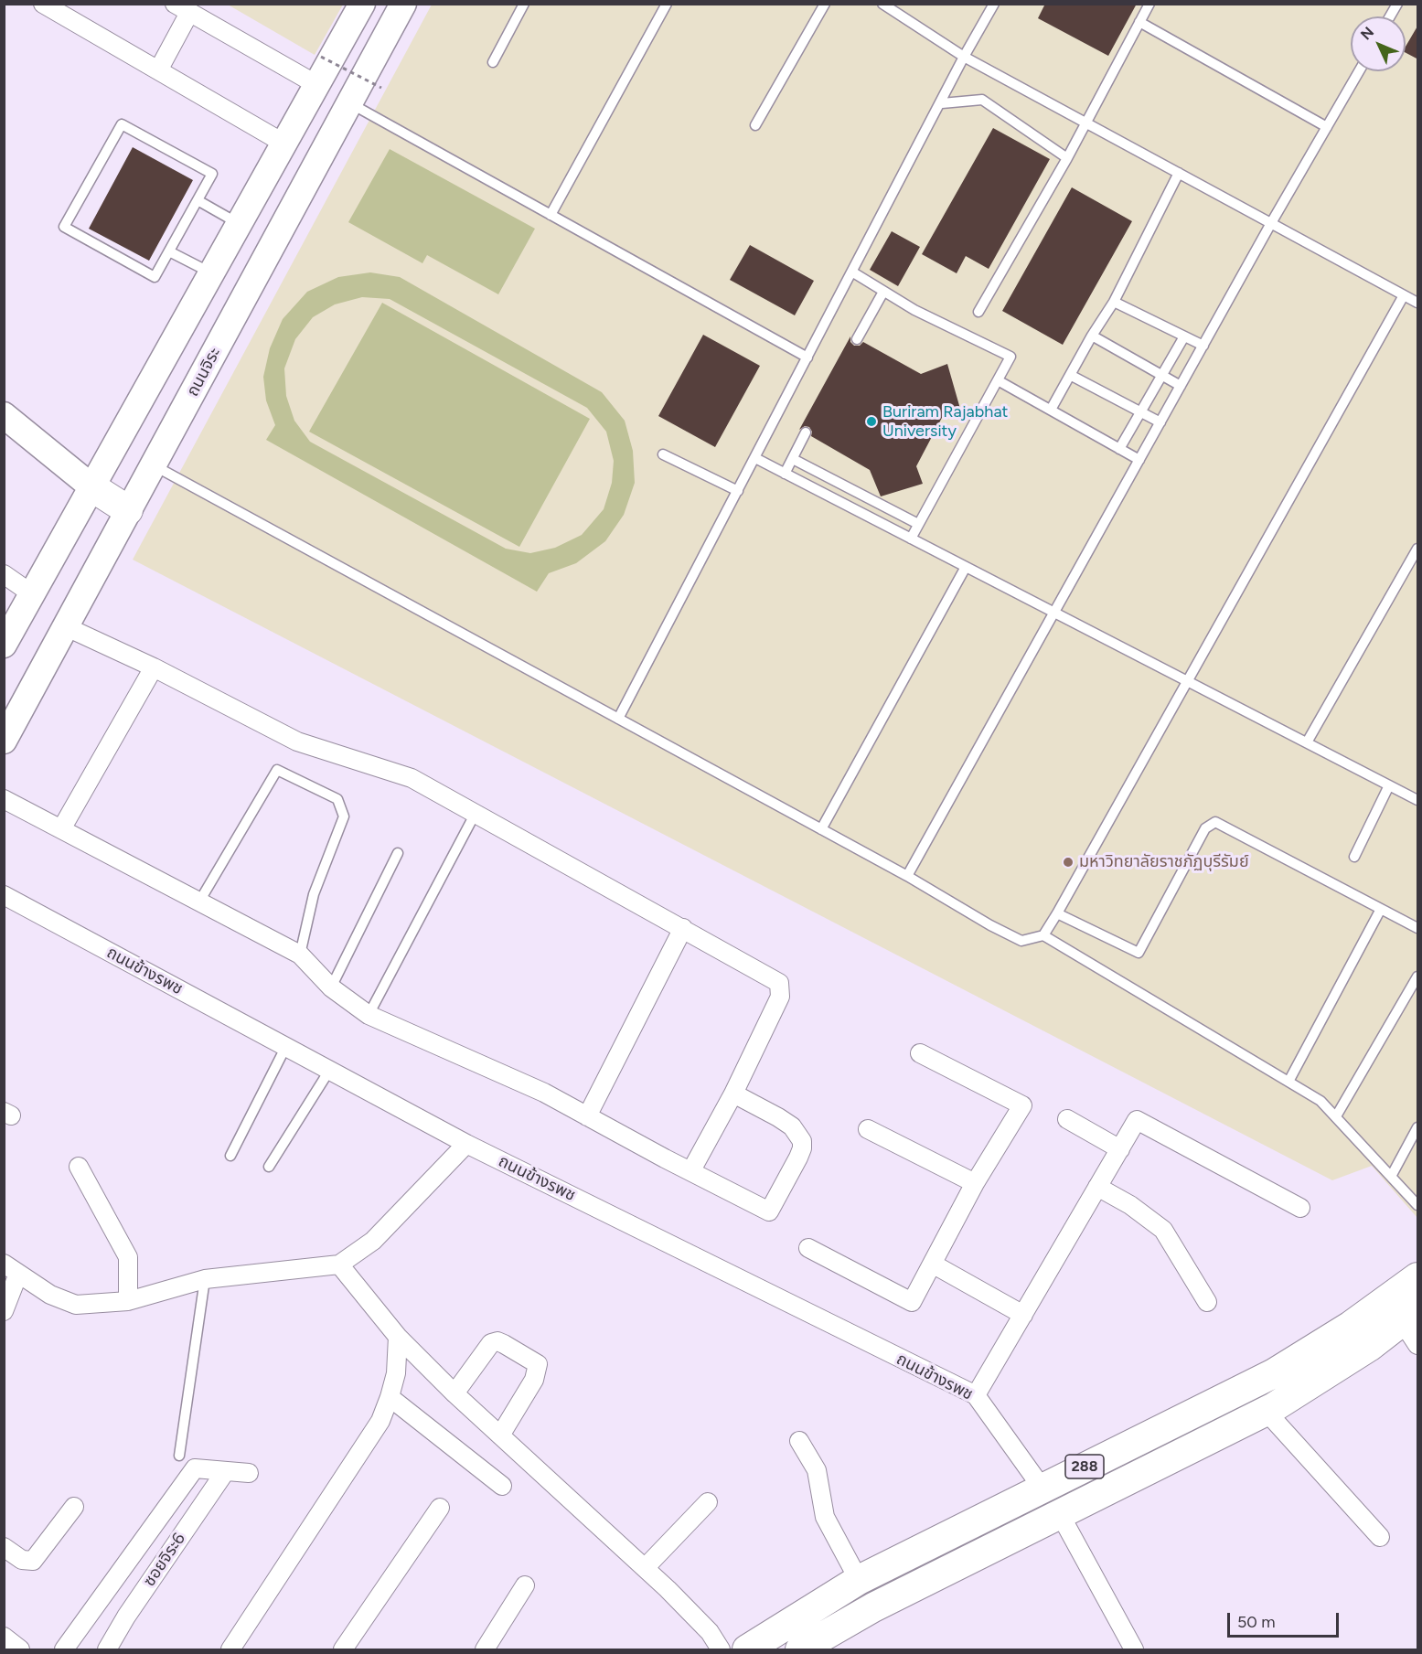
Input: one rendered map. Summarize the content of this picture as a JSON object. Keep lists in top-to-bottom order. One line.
{"streets":{"main road":["ถนนจิระ","288"],"street":["ถนนข้างรพช","ซอยจิระ6"]},"crossings":[["ถนนข้างรพช","288"]],"places":["Buriram Rajabhat University","มหาวิทยาลัยราชภัฏบุรีรัมย์"],"scale_bar":"50 m","north":"top left"}
